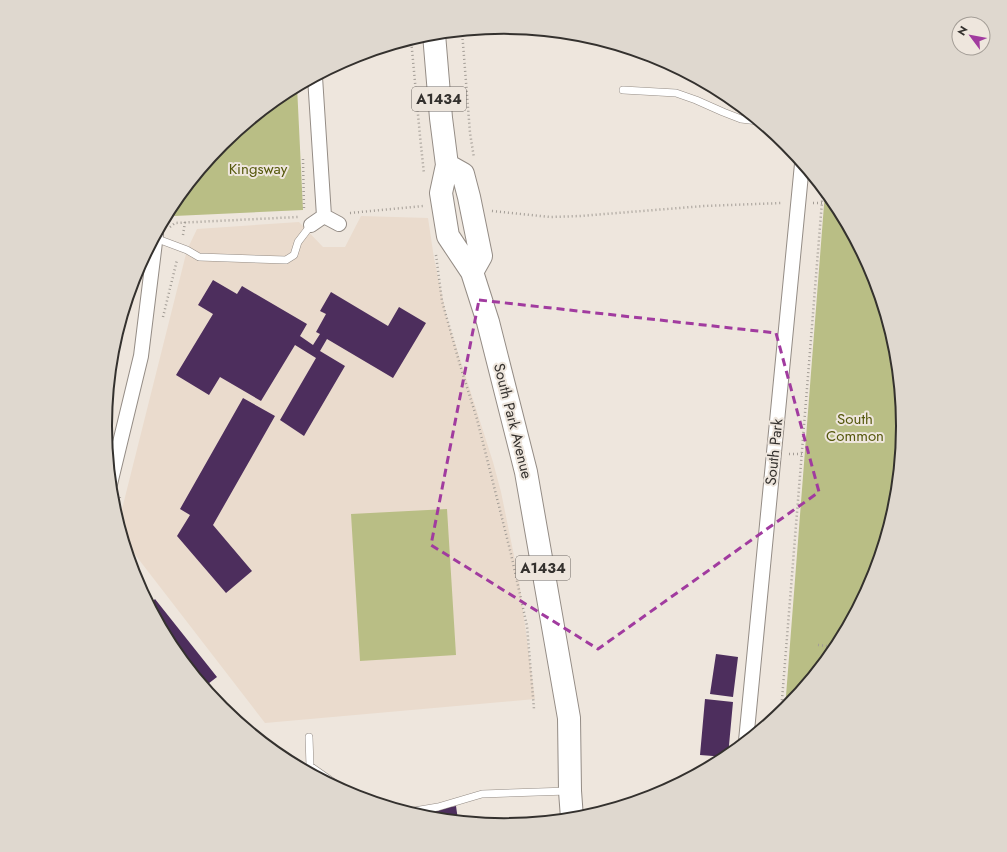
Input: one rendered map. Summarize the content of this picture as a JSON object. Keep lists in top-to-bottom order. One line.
{"streets":{"main road":["A1434","South Park Avenue"],"street":["South Park"]},"parks":["Kingsway","South Common"],"north":"top left"}
